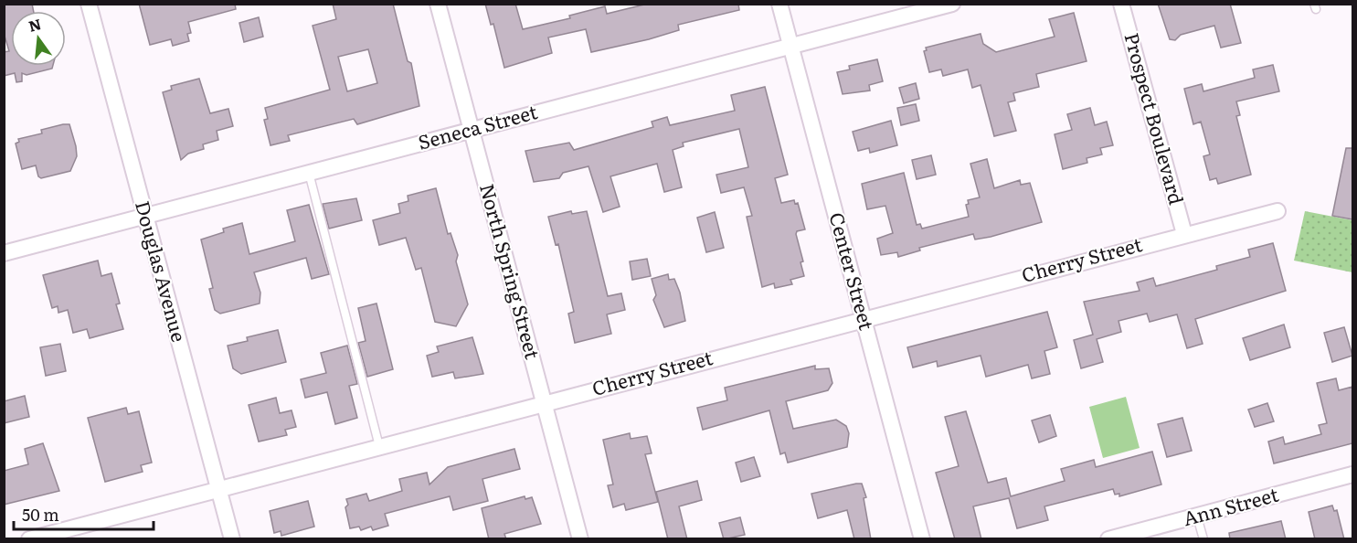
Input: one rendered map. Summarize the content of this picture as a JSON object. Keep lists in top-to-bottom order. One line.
{"streets":{"street":["Prospect Boulevard","Seneca Street","Cherry Street","Douglas Avenue","North Spring Street","Center Street","Ann Street"]},"crossings":[["Prospect Boulevard","Cherry Street"],["Seneca Street","Douglas Avenue"],["Seneca Street","North Spring Street"],["Seneca Street","Center Street"],["Cherry Street","Douglas Avenue"],["Cherry Street","North Spring Street"],["Cherry Street","Center Street"]],"scale_bar":"50 m","north":"top"}
